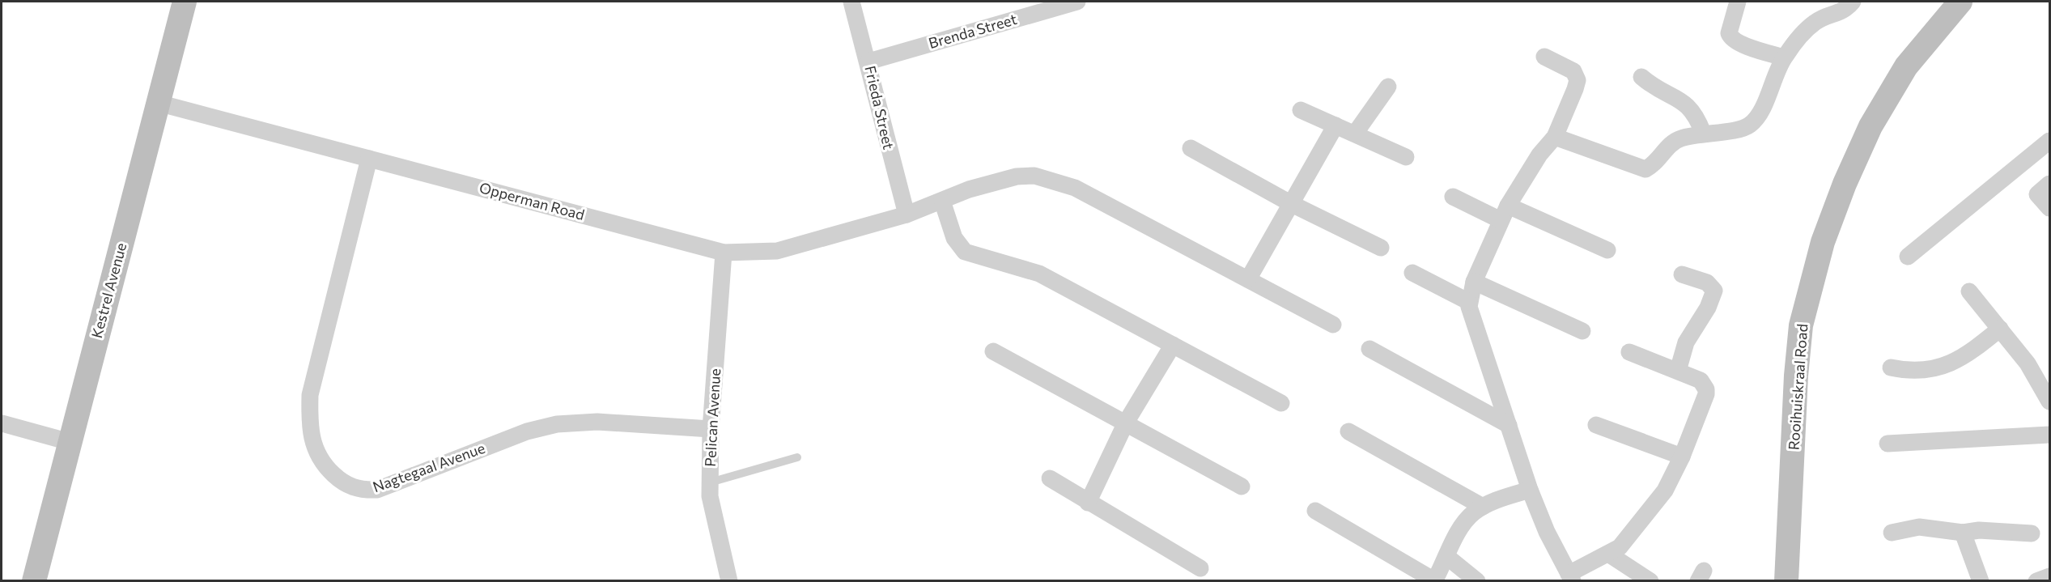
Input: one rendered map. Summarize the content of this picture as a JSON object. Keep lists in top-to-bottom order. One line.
{"streets":{"main road":["Kestrel Avenue","Rooihuiskraal Road"],"street":["Brenda Street","Frieda Street","Opperman Road","Pelican Avenue","Nagtegaal Avenue"]},"crossings":[["Brenda Street","Frieda Street"],["Frieda Street","Opperman Road"],["Opperman Road","Kestrel Avenue"],["Opperman Road","Pelican Avenue"],["Opperman Road","Nagtegaal Avenue"],["Pelican Avenue","Nagtegaal Avenue"]]}
